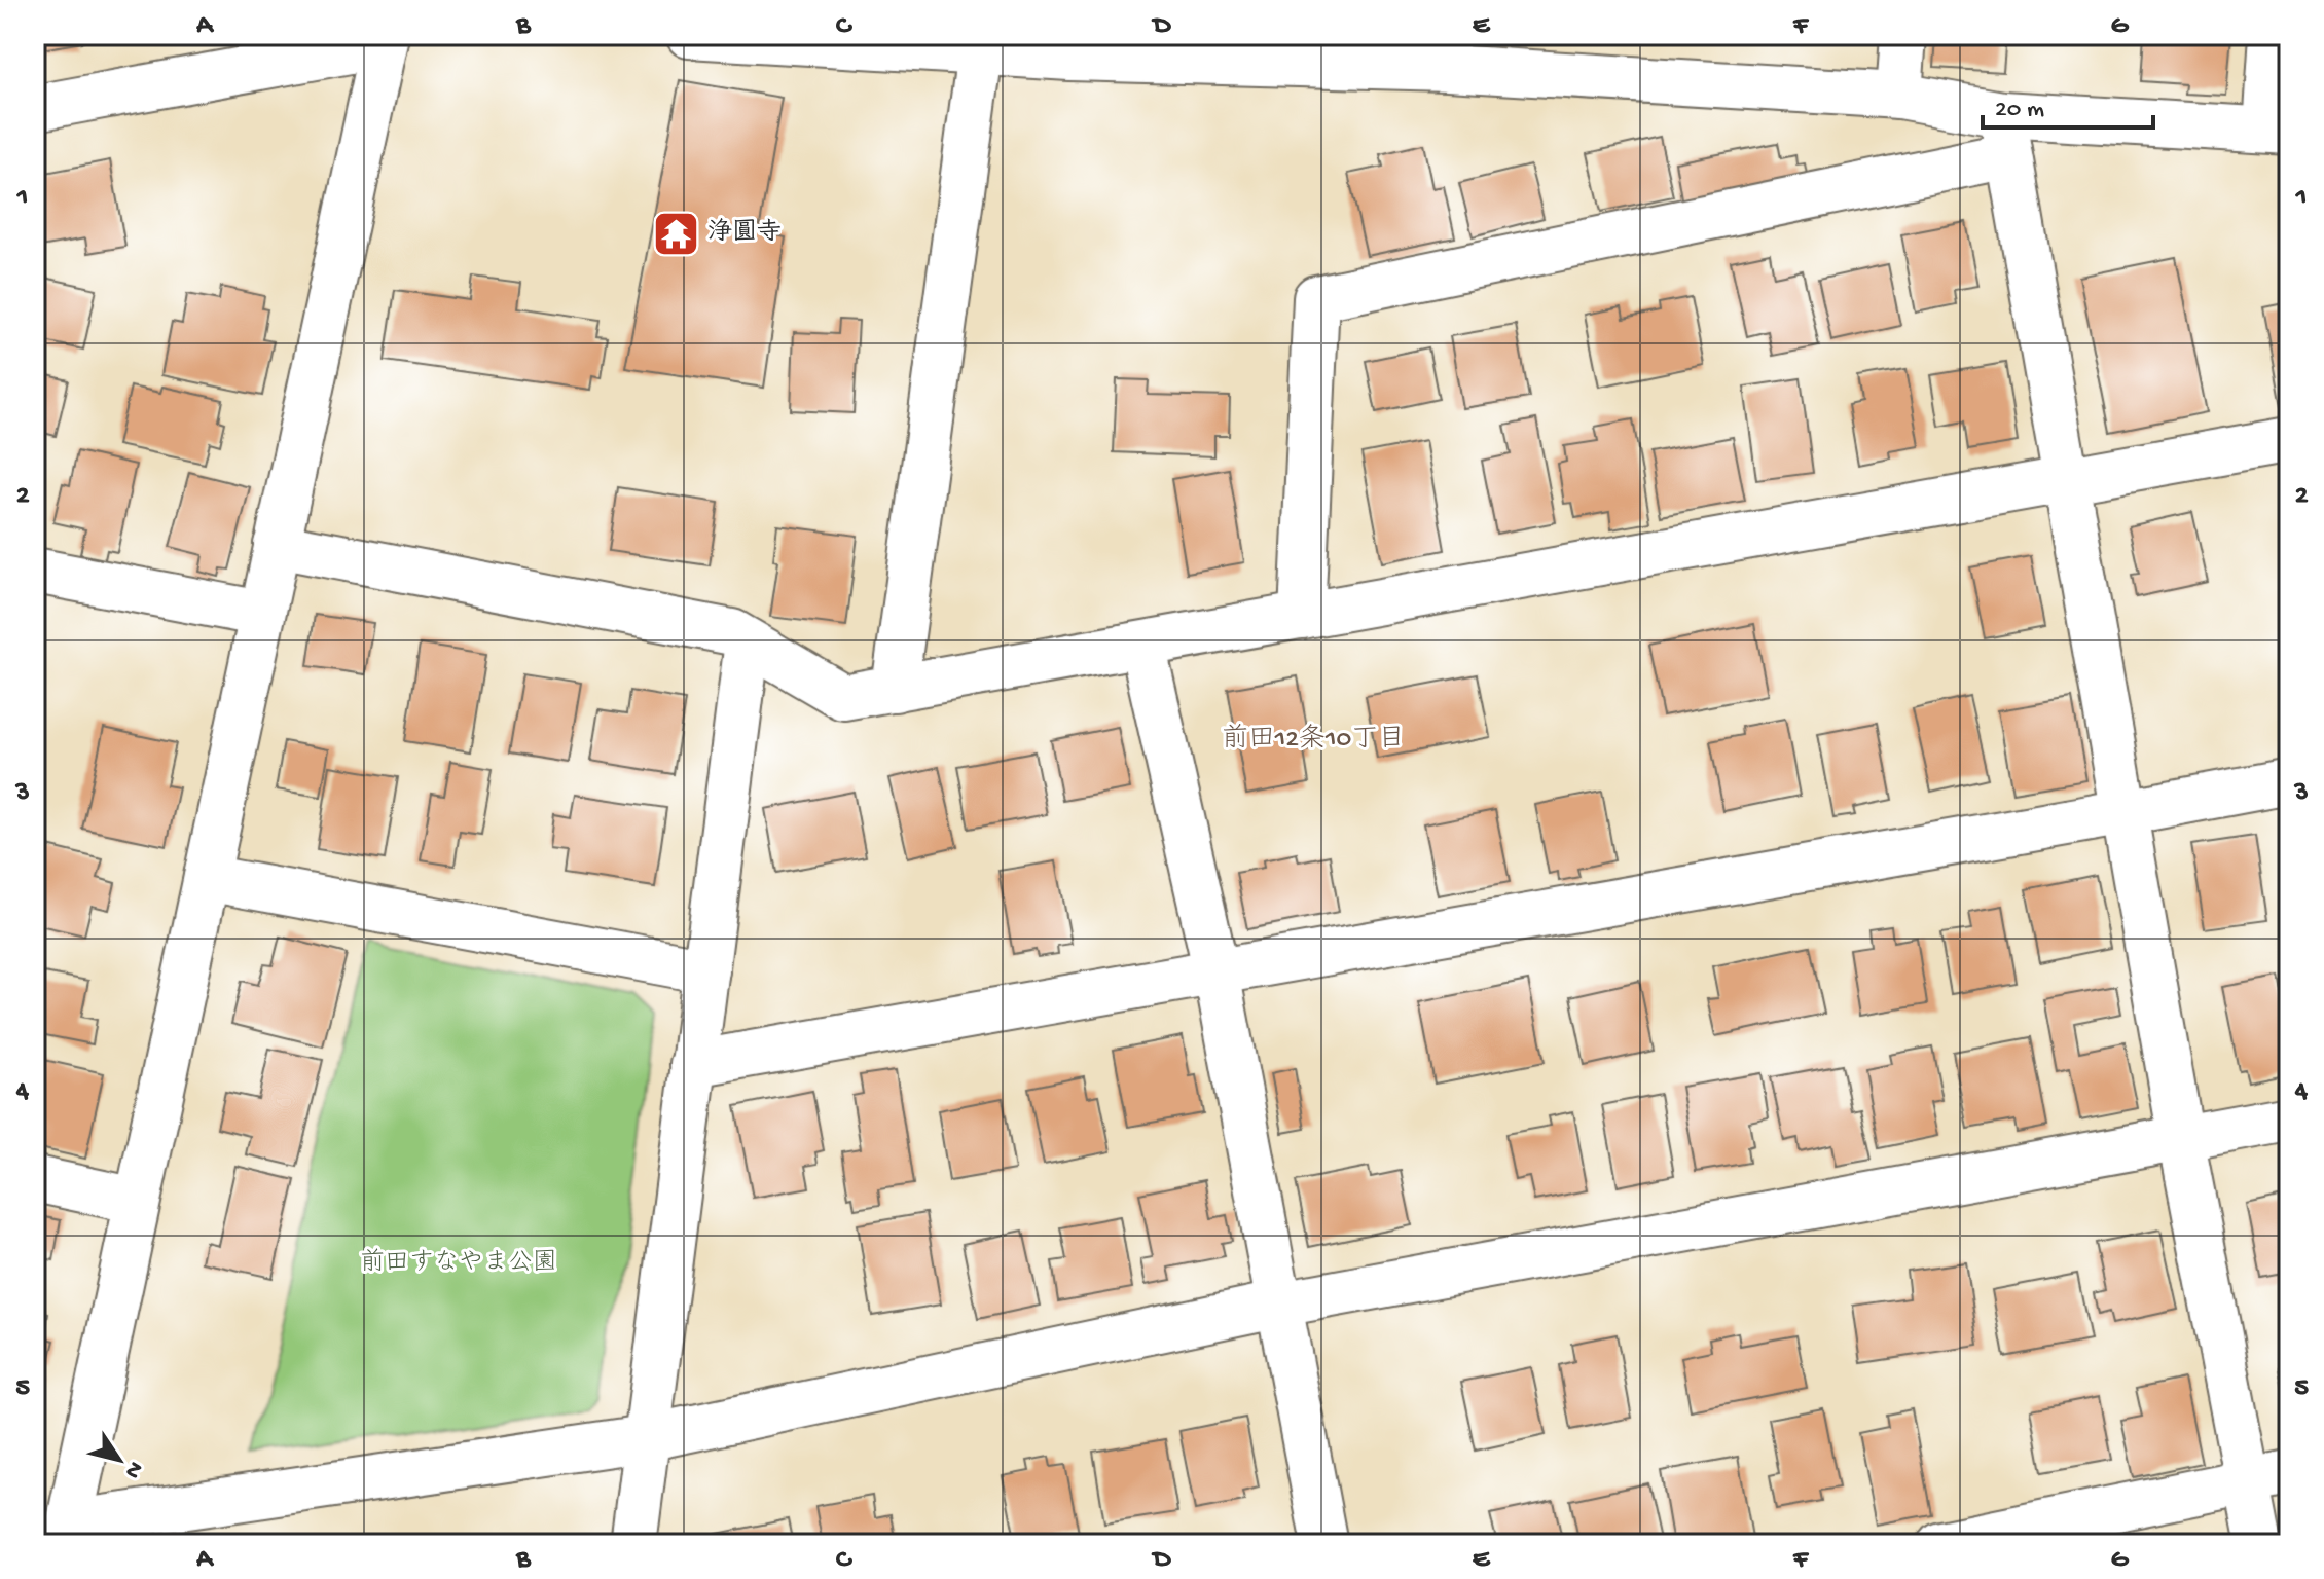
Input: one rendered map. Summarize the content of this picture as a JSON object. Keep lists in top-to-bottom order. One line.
{"districts":["前田12条10丁目"],"parks":["前田すなやま公園"],"places":{"temple":["浄圓寺"]},"scale_bar":"20 m","north":"bottom right","grid":{"columns":["A","B","C","D","E","F","G"],"rows":["1","2","3","4","5"]}}
